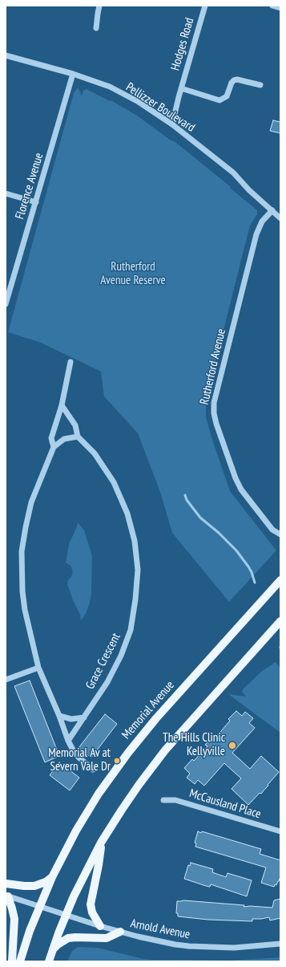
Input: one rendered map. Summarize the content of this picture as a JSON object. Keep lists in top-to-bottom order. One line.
{"streets":{"main road":["Memorial Avenue"],"street":["Hodges Road","Pellizzer Boulevard","Florence Avenue","Rutherford Avenue","Grace Crescent","McCausland Place","Arnold Avenue"]},"crossings":[["Hodges Road","Pellizzer Boulevard"],["Pellizzer Boulevard","Florence Avenue"],["Pellizzer Boulevard","Rutherford Avenue"],["Memorial Avenue","Arnold Avenue"]],"parks":["Rutherford Avenue Reserve"],"places":["The Hills Clinic Kellyville","Memorial Av at Severn Vale Dr"]}
